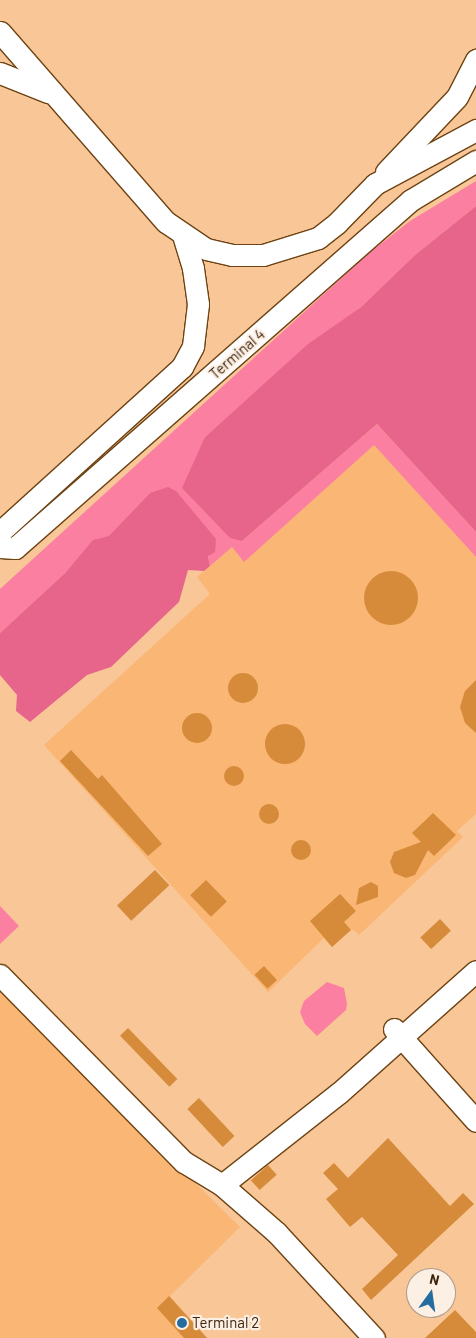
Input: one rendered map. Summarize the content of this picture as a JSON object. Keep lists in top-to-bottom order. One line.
{"streets":{"street":["Terminal 4"]},"places":["Terminal 2"],"north":"top"}
